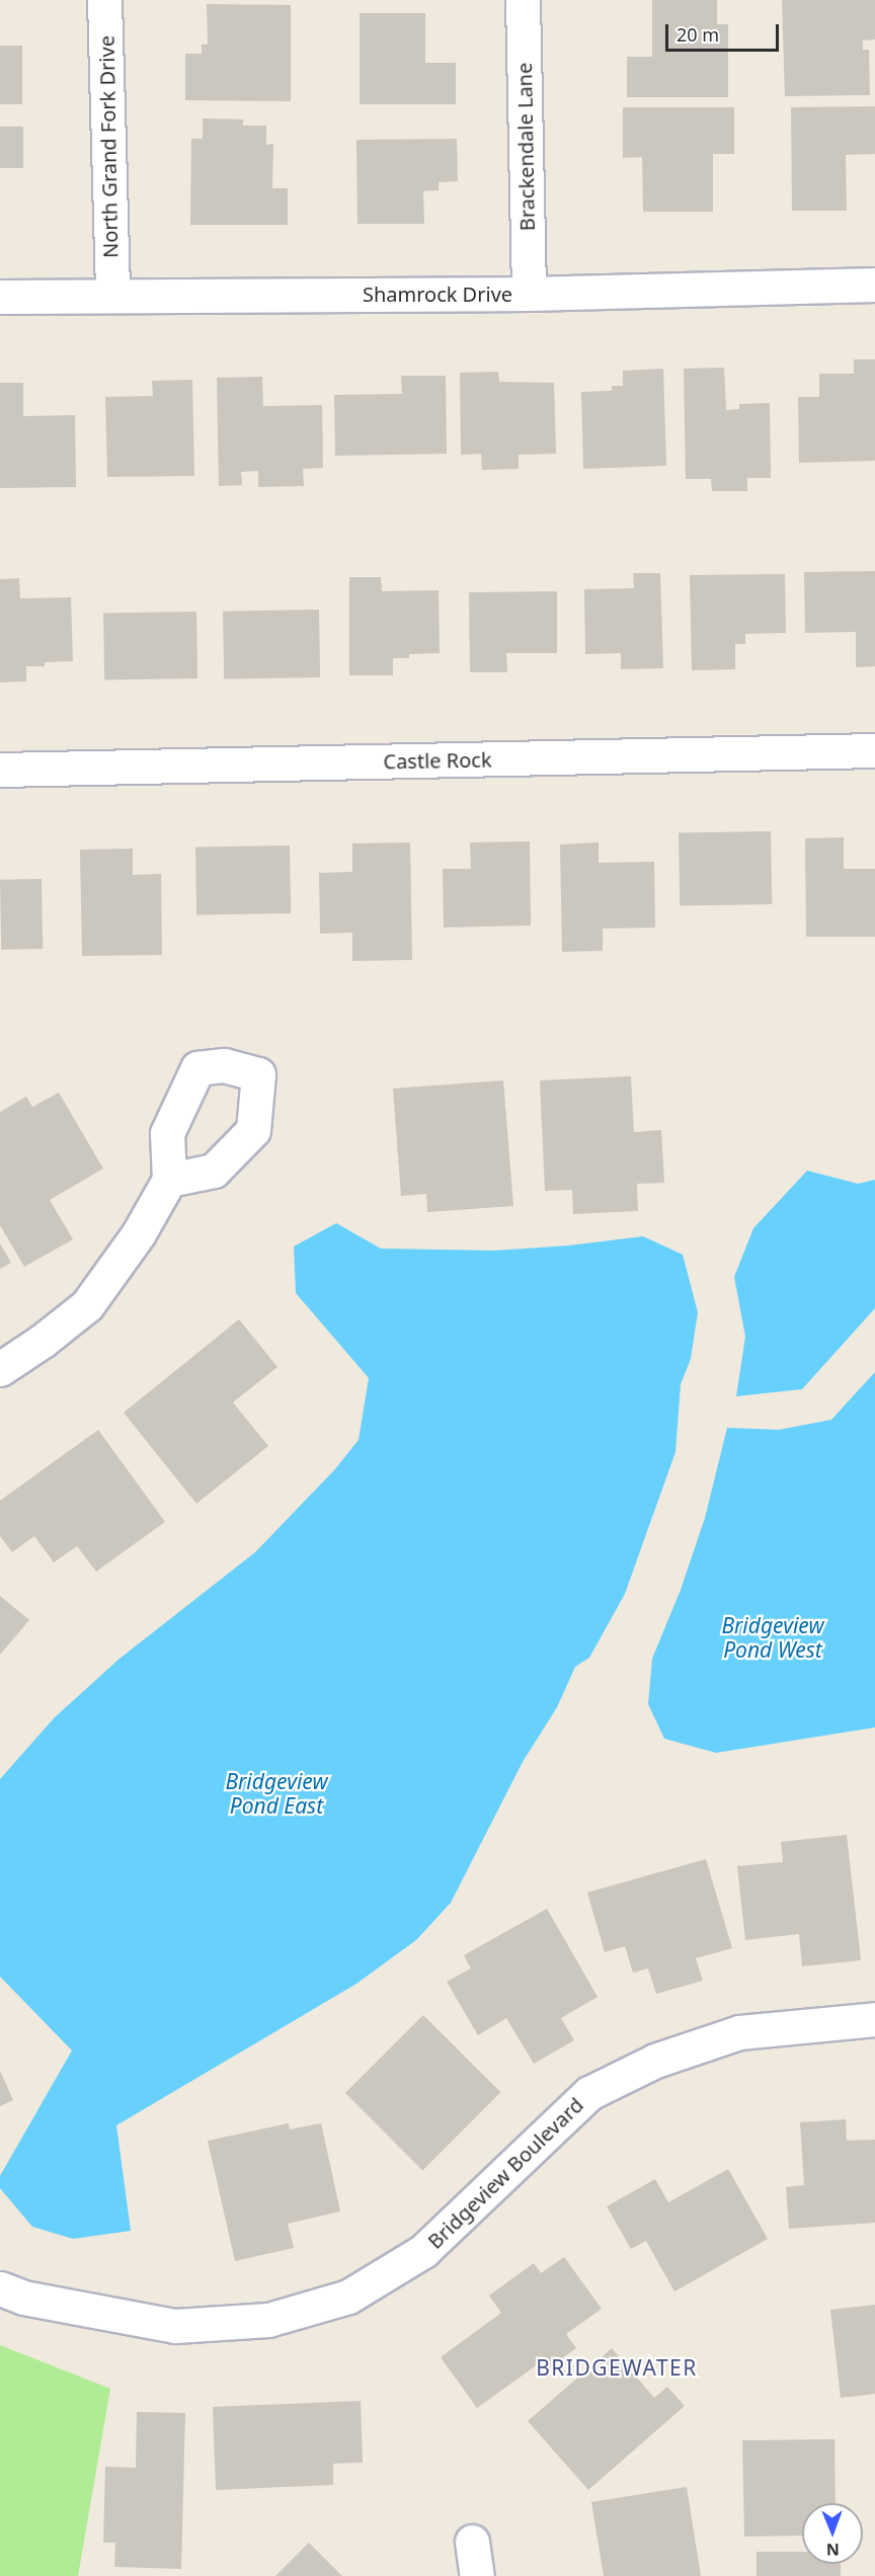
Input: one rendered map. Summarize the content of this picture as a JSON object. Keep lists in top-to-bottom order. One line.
{"streets":{"street":["North Grand Fork Drive","Brackendale Lane","Shamrock Drive","Castle Rock","Bridgeview Boulevard"]},"crossings":[["North Grand Fork Drive","Shamrock Drive"],["Brackendale Lane","Shamrock Drive"]],"districts":["BRIDGEWATER"],"water":["Bridgeview Pond West","Bridgeview Pond East"],"scale_bar":"20 m","north":"bottom"}
